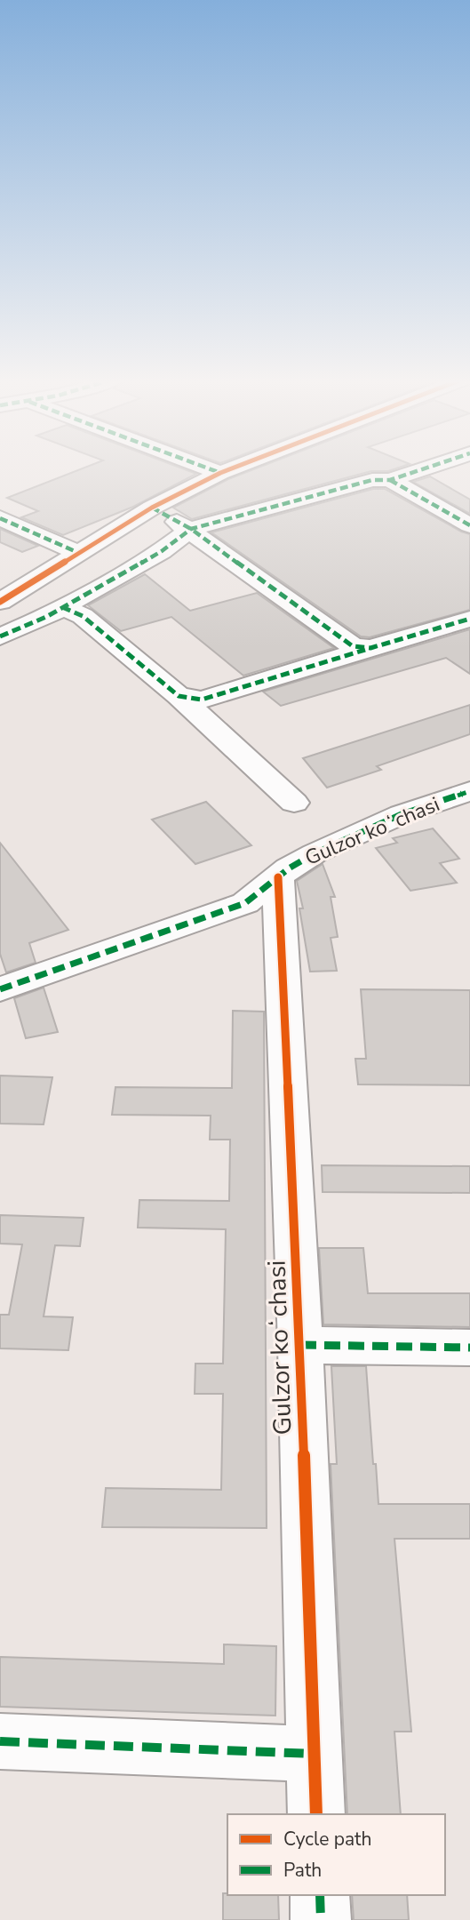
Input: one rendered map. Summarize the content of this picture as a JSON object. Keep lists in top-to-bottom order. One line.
{"streets":{"street":["Gulzor koʻchasi"]},"legend":["Cycle path","Path"]}
